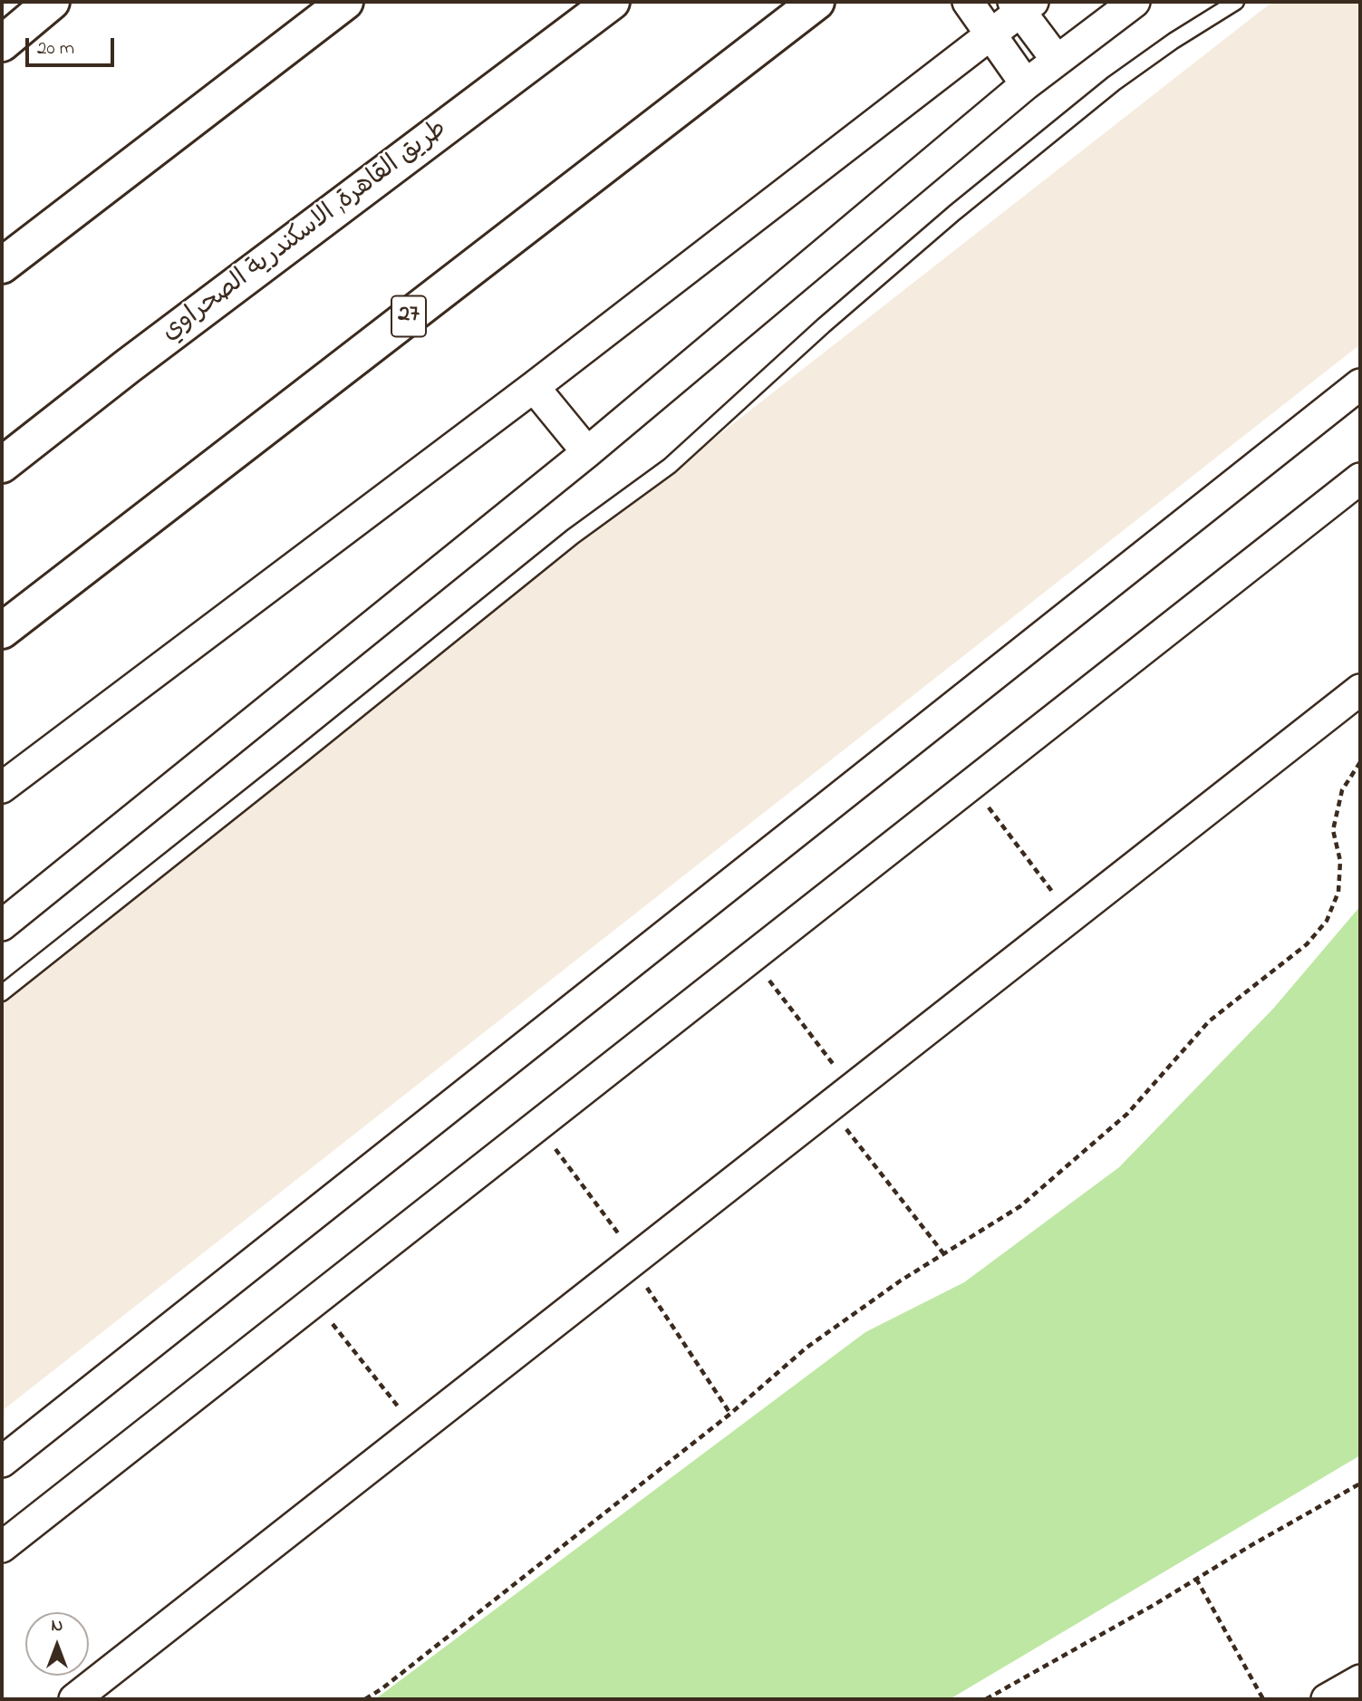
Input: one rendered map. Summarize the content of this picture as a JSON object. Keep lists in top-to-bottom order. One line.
{"streets":{"main road":["طريق القاهرة, الاسكندرية الصحراوي","27"]},"scale_bar":"20 m","north":"top"}
